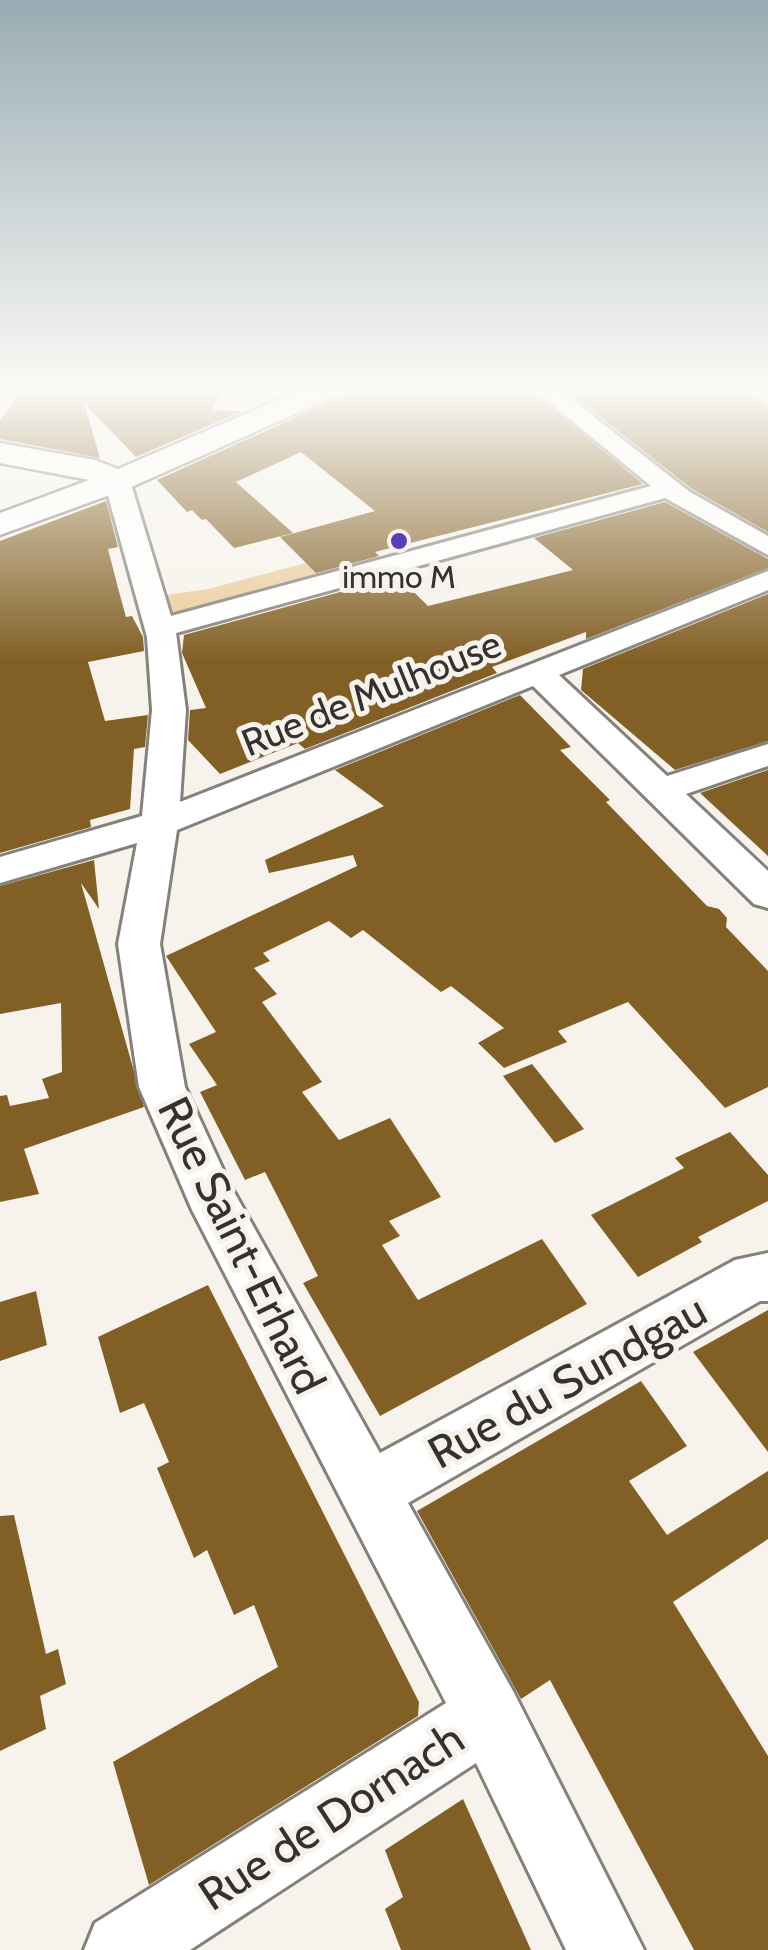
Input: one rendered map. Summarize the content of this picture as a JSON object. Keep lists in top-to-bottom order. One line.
{"streets":{"street":["Rue de Mulhouse","Rue Saint-Erhard","Rue du Sundgau","Rue de Dornach"]},"crossings":[["Rue de Mulhouse","Rue Saint-Erhard"],["Rue Saint-Erhard","Rue du Sundgau"],["Rue Saint-Erhard","Rue de Dornach"]],"places":["immo M"]}
